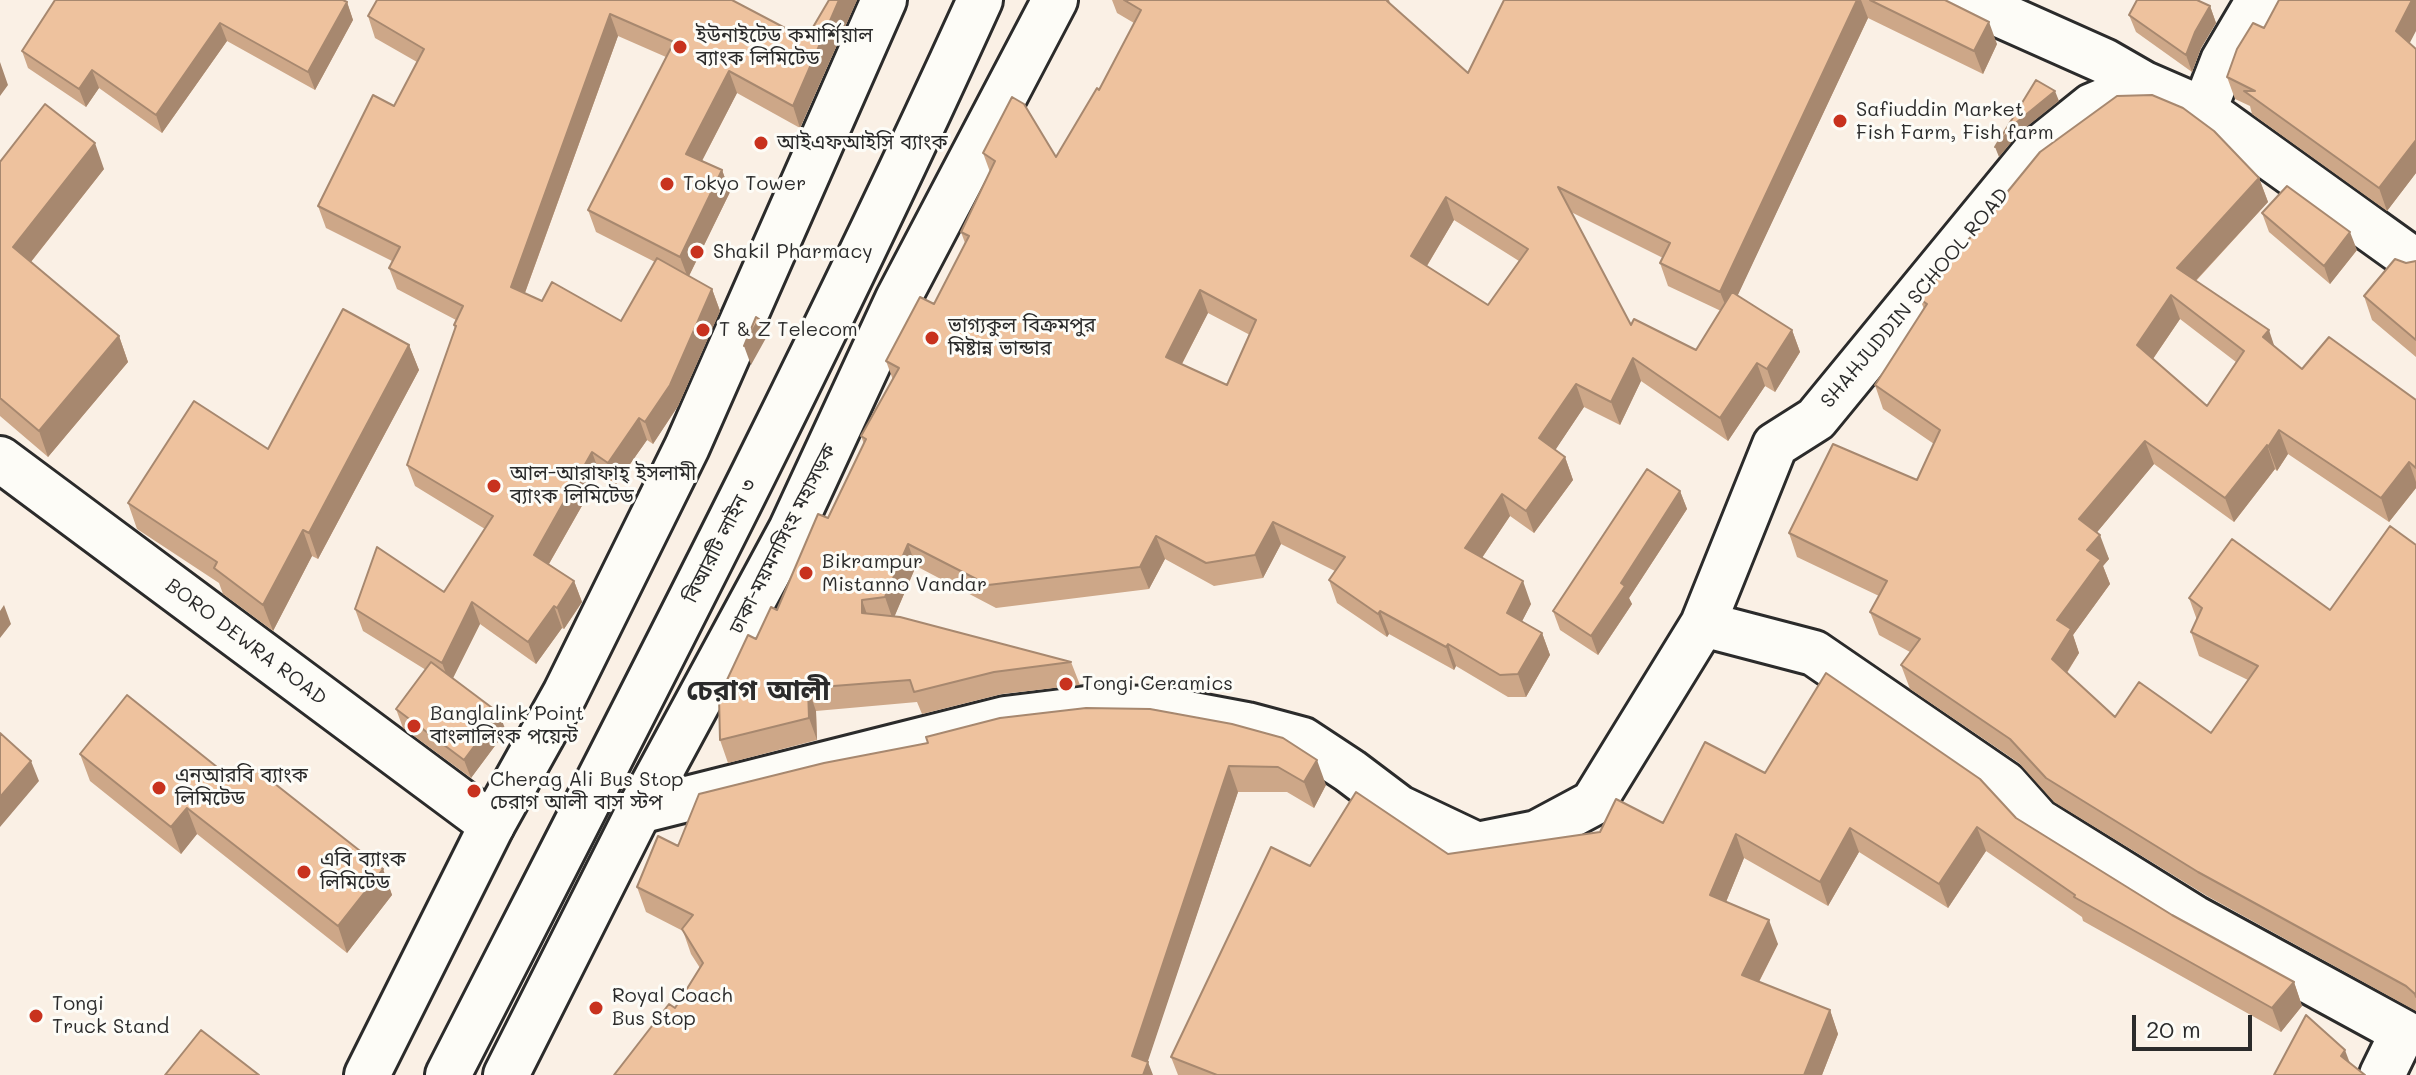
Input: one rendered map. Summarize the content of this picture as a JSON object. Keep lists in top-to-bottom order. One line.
{"streets":{"main road":["SHAHJUDDIN SCHOOL ROAD","ঢাকা-ময়মনসিংহ মহাসড়ক","বিআরটি লাইন ৩","BORO DEWRA ROAD"]},"crossings":[["SHAHJUDDIN SCHOOL ROAD","ঢাকা-ময়মনসিংহ মহাসড়ক"]],"districts":["চেরাগ আলী"],"places":["ইউনাইটেড কমার্শিয়াল ব্যাংক লিমিটেড","Safiuddin Market Fish Farm, Fish farm","আইএফআইসি ব্যাংক","Tokyo Tower","Shakil Pharmacy","T & Z Telecom","ভাগ্যকুল বিক্রমপুর মিষ্টান্ন ভান্ডার","আল-আরাফাহ্ ইসলামী ব্যাংক লিমিটেড","Bikrampur Mistanno Vandar","Tongi Ceramics","Banglalink Point বাংলালিংক পয়েন্ট","এনআরবি ব্যাংক লিমিটেড","Cherag Ali Bus Stop চেরাগ আলী বাস স্টপ","এবি ব্যাংক লিমিটেড","Royal Coach Bus Stop","Tongi Truck Stand"],"scale_bar":"20 m"}
